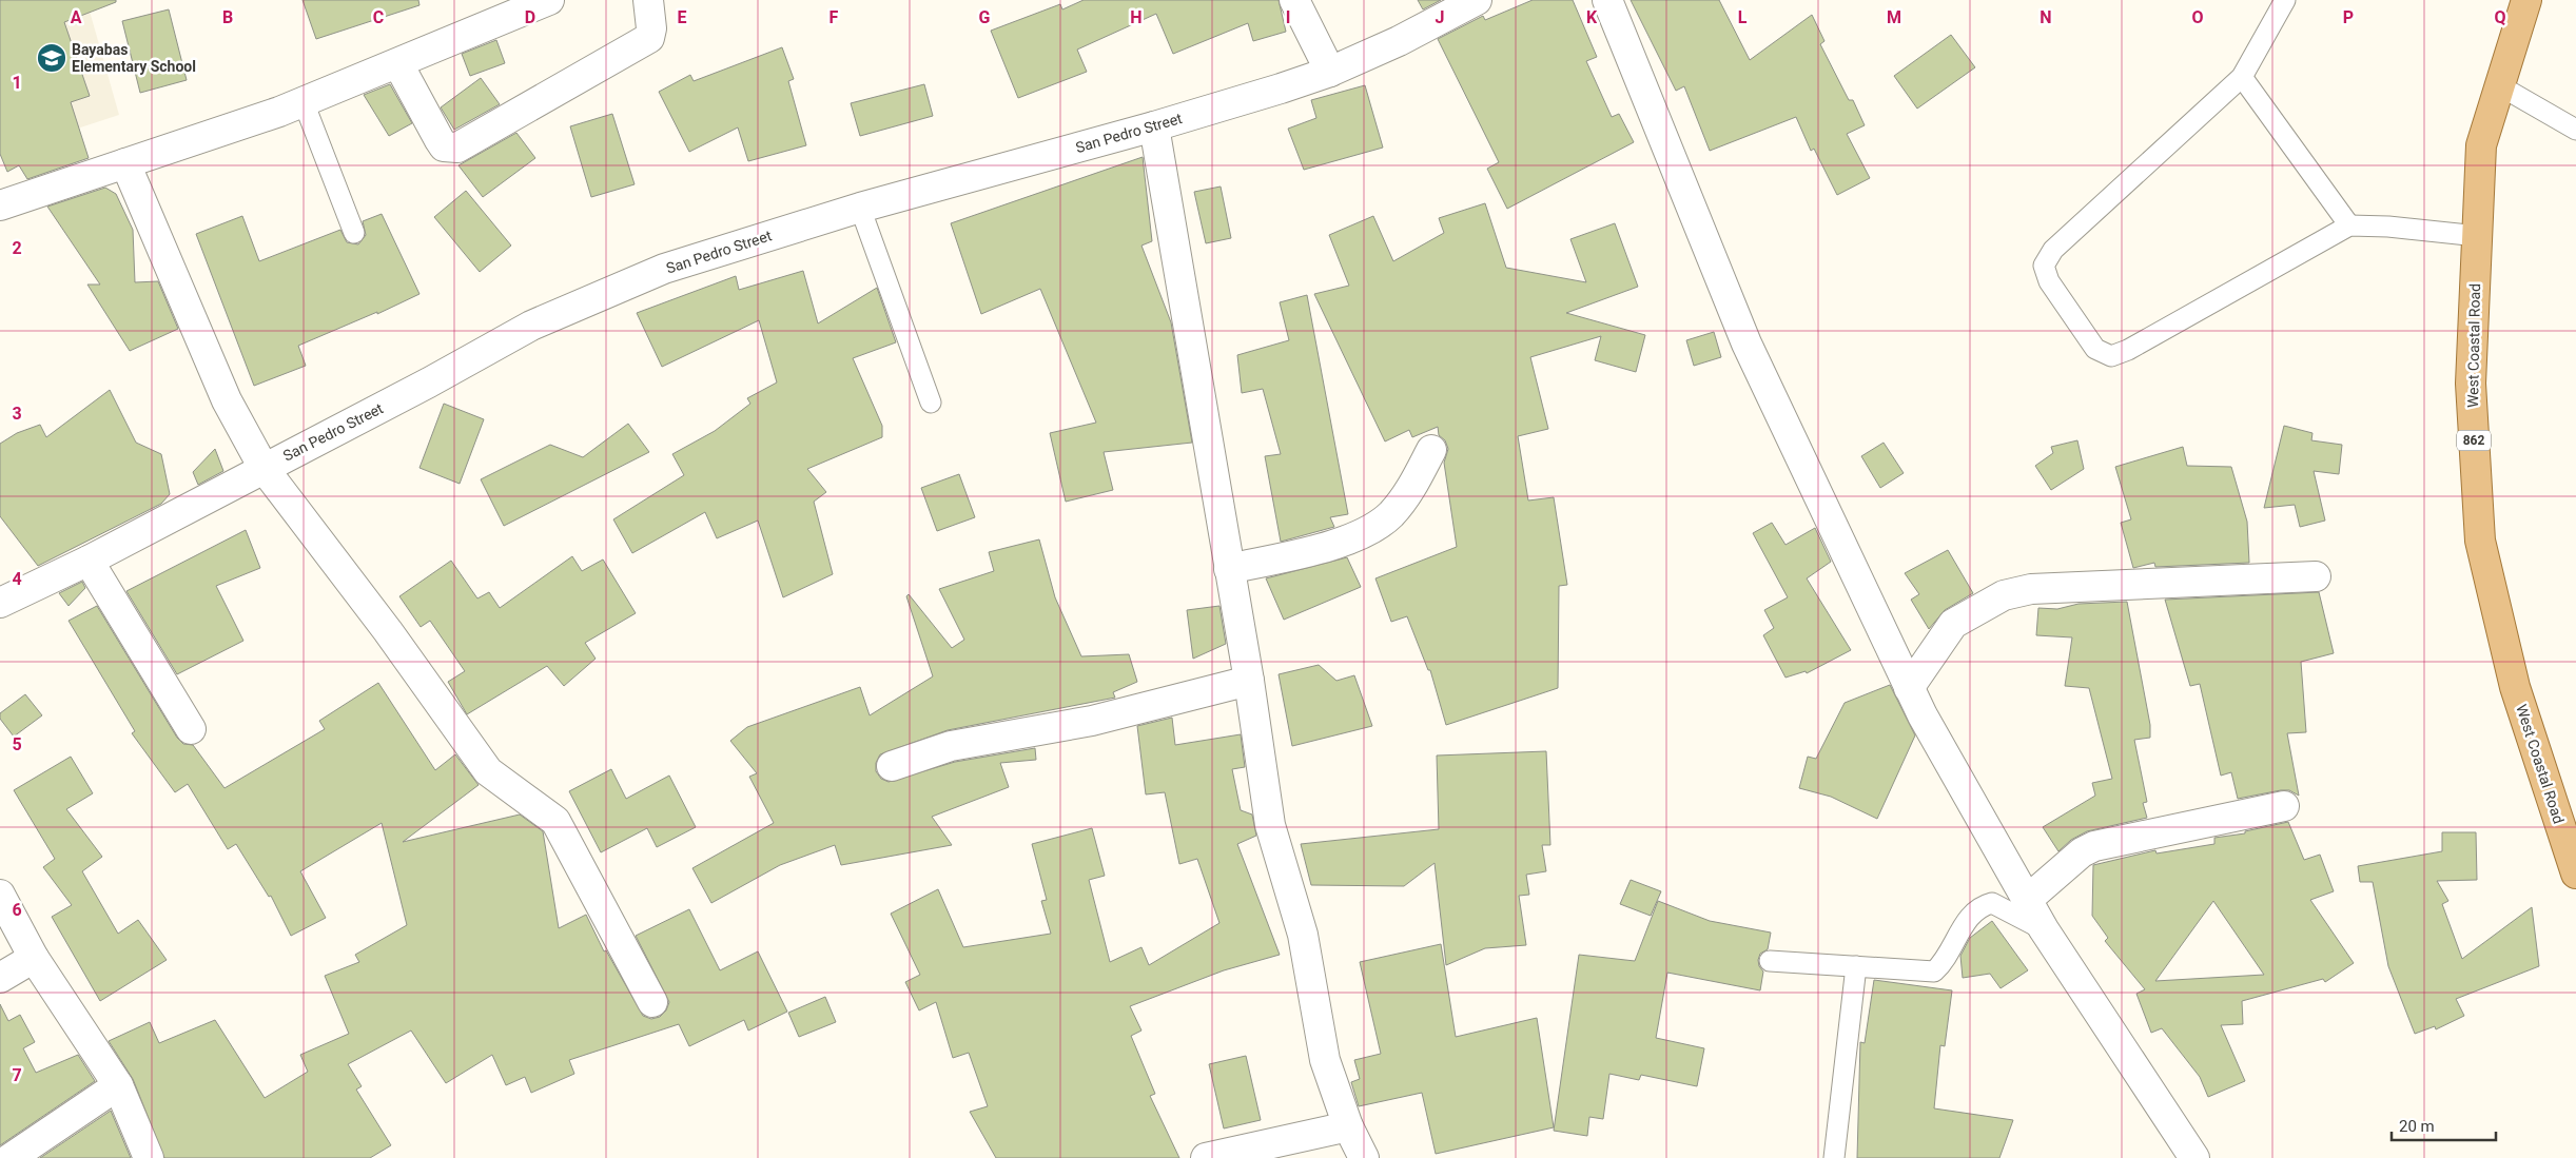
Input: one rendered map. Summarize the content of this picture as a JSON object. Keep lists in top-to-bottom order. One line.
{"streets":{"main road":["West Coastal Road","862"],"street":["San Pedro Street"]},"places":{"school or university":["Bayabas Elementary School"]},"scale_bar":"20 m","grid":{"columns":["A","B","C","D","E","F","G","H","I","J","K","L","M","N","O","P","Q"],"rows":["1","2","3","4","5","6","7"]}}
